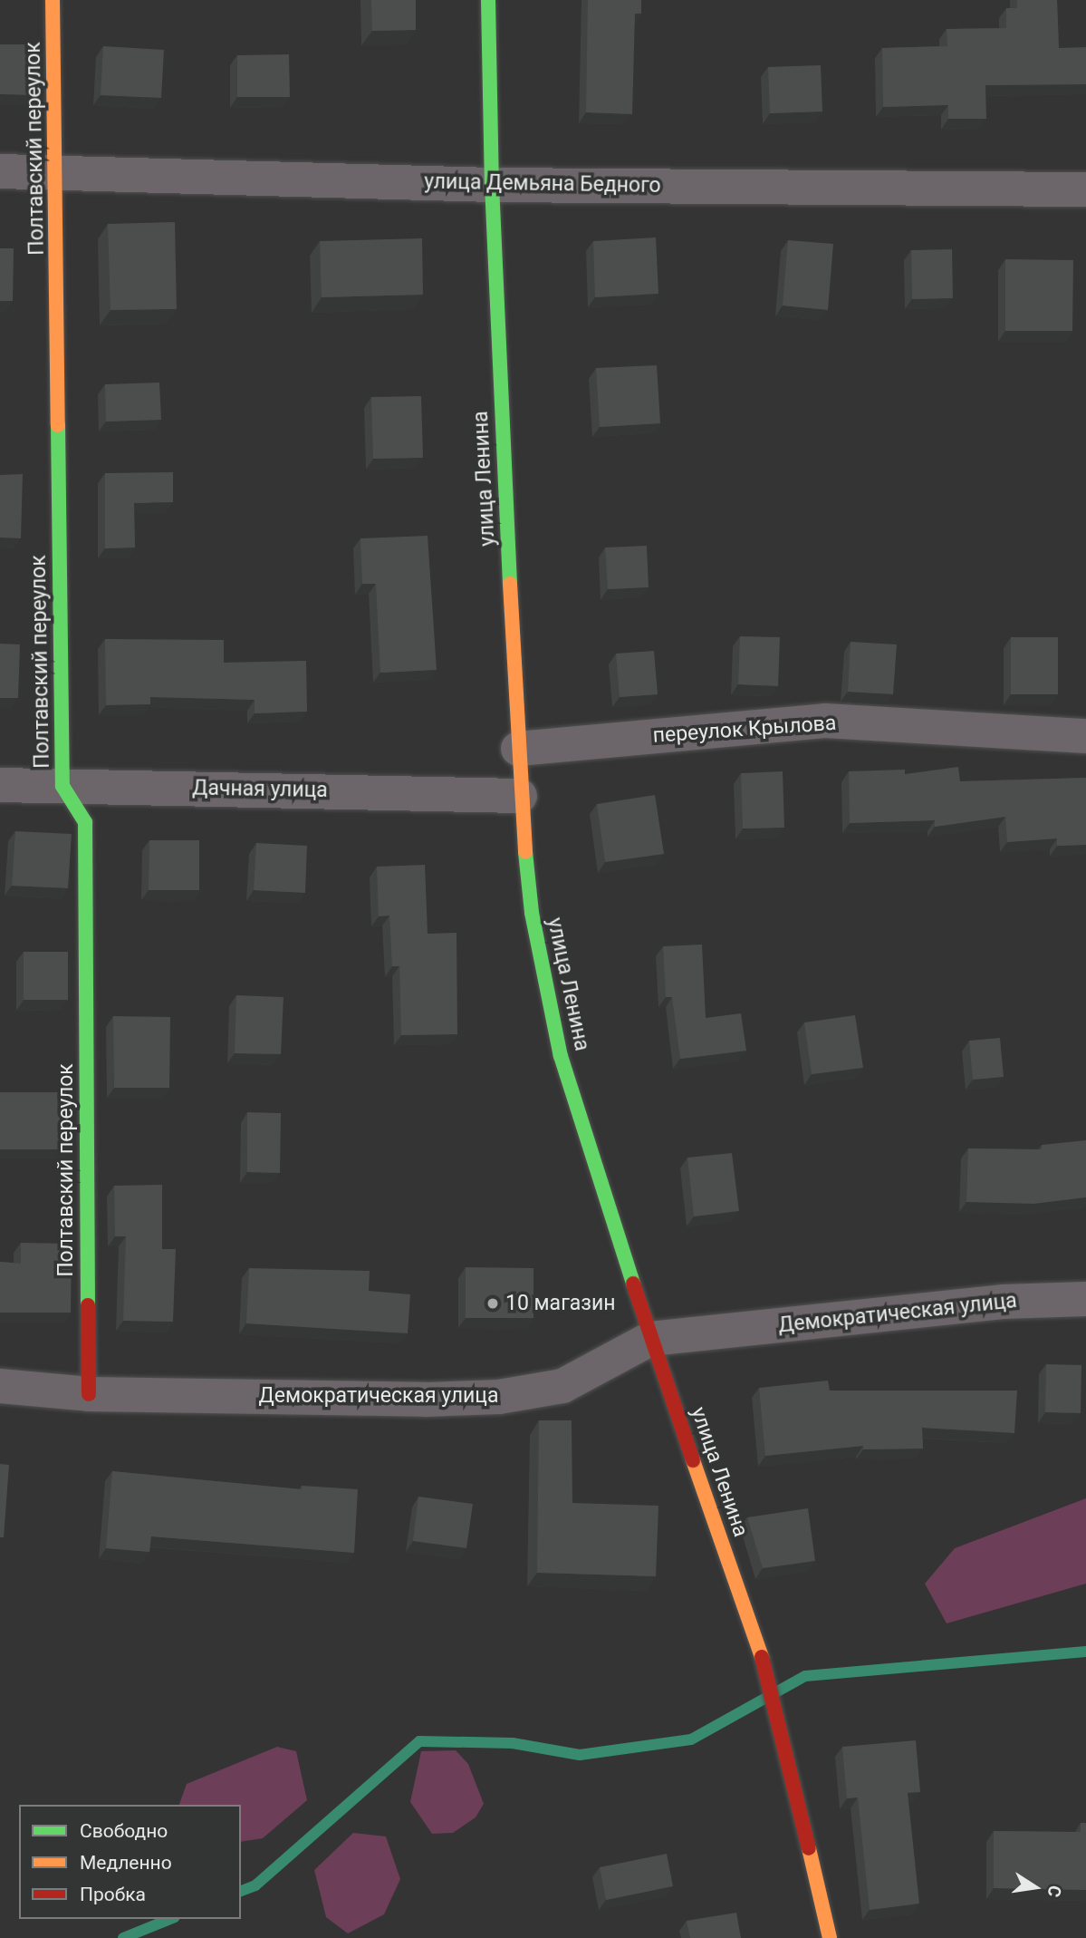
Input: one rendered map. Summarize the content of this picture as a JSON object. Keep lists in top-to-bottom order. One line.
{"streets":{"street":["Полтавский переулок","улица Демьяна Бедного","улица Ленина","переулок Крылова","Дачная улица","Демократическая улица"]},"crossings":[["Полтавский переулок","улица Демьяна Бедного"],["Полтавский переулок","Дачная улица"],["Полтавский переулок","Демократическая улица"],["улица Демьяна Бедного","улица Ленина"],["улица Ленина","переулок Крылова"],["улица Ленина","Дачная улица"],["улица Ленина","Демократическая улица"]],"places":["10 магазин"],"legend":["Свободно","Медленно","Пробка"],"north":"right"}
